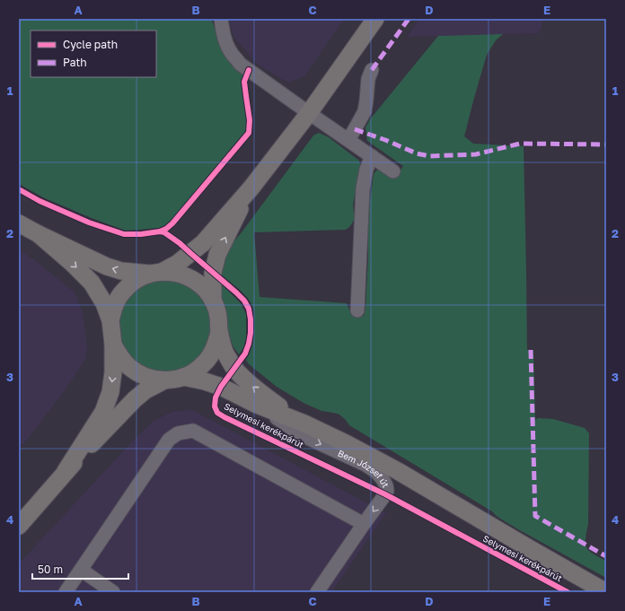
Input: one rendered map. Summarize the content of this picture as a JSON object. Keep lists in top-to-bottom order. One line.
{"streets":{"street":["Bem József út"],"cycle path":["Selymesi kerékpárút"]},"one_way":["Bem József út"],"legend":["Cycle path","Path"],"scale_bar":"50 m","grid":{"columns":["A","B","C","D","E"],"rows":["1","2","3","4"]}}
